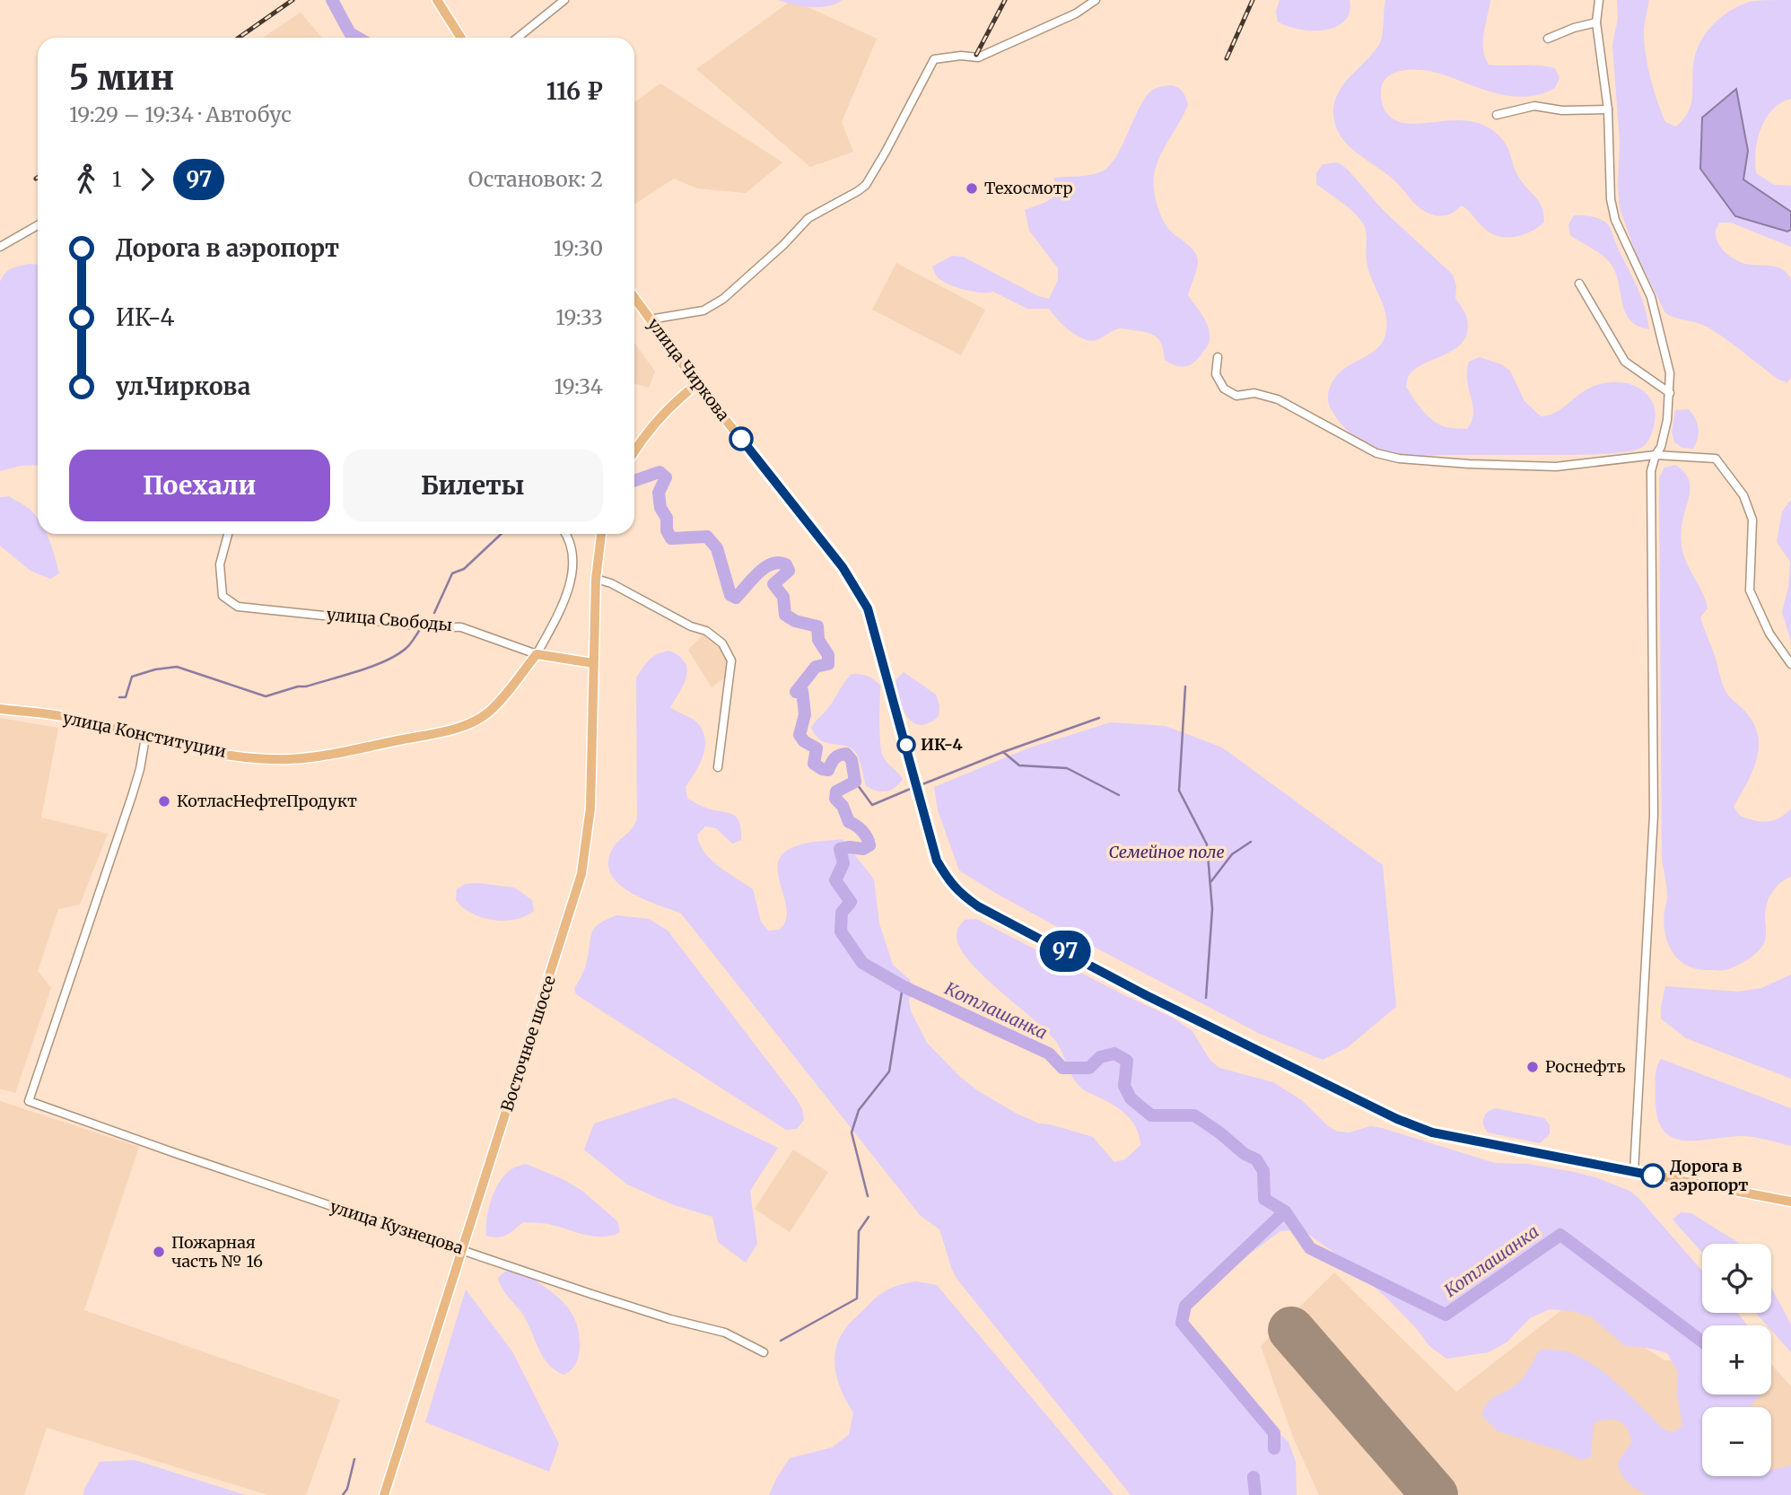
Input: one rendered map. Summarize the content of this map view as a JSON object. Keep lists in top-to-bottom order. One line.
{"streets":{"main road":["улица Чиркова","улица Конституции","Восточное шоссе"],"street":["улица Свободы","улица Кузнецова"]},"crossings":[["улица Свободы","улица Конституции"],["улица Конституции","улица Кузнецова"],["Восточное шоссе","улица Кузнецова"]],"water":["Котлашанка"],"parks":["Семейное поле"],"places":["Техосмотр","ИК-4","КотласНефтеПродукт","Роснефть","Дорога в аэропорт","Пожарная часть № 16"],"lines":["bus line 97"],"page":{"on_map":"97","heading":["5 мин","19:29 – 19:34 · Автобус","116 ₽"],"legs":["1","97","Остановок: 2"],"list":[{"name":"Дорога в аэропорт","value":"19:30"},{"name":"ИК-4","value":"19:33"},{"name":"ул.Чиркова","value":"19:34"}],"buttons":["Поехали","Билеты"],"map_buttons":["+","−"]}}
